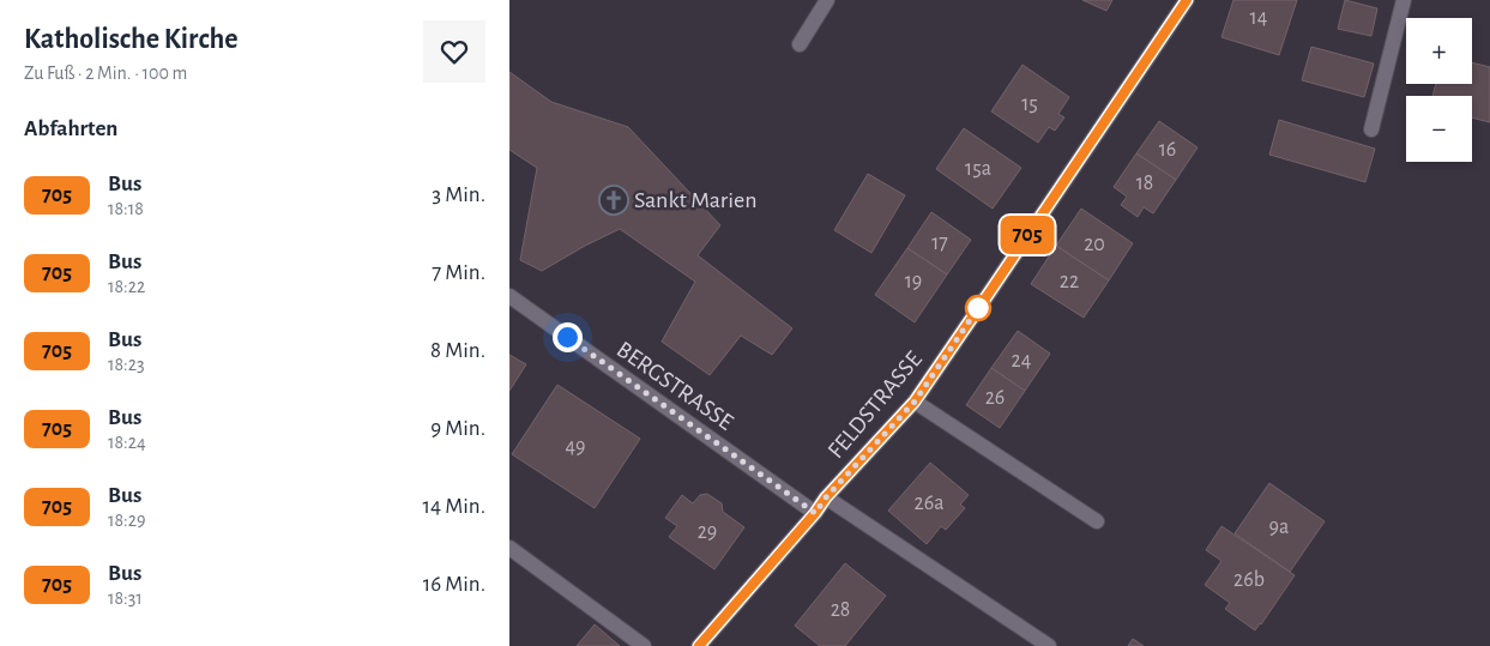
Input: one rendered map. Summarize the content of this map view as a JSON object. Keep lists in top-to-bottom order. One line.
{"streets":{"street":["BERGSTRASSE","FELDSTRASSE"]},"crossings":[["BERGSTRASSE","FELDSTRASSE"]],"places":{"church":["Sankt Marien"]},"lines":["bus line 705"],"house_numbers":["14","15","16","15a","18","17","20","19","22","24","26","49","26a","9a","29","26b","28"],"page":{"heading":[["Katholische Kirche","Zu Fuß · 2 Min. · 100 m"],"Abfahrten"],"on_map":"705","map_buttons":["+","−"],"list":[{"mark":"705","name":"Bus","note":"18:18","value":"3 Min."},{"mark":"705","name":"Bus","note":"18:22","value":"7 Min."},{"mark":"705","name":"Bus","note":"18:23","value":"8 Min."},{"mark":"705","name":"Bus","note":"18:24","value":"9 Min."},{"mark":"705","name":"Bus","note":"18:29","value":"14 Min."},{"mark":"705","name":"Bus","note":"18:31","value":"16 Min."}]}}
